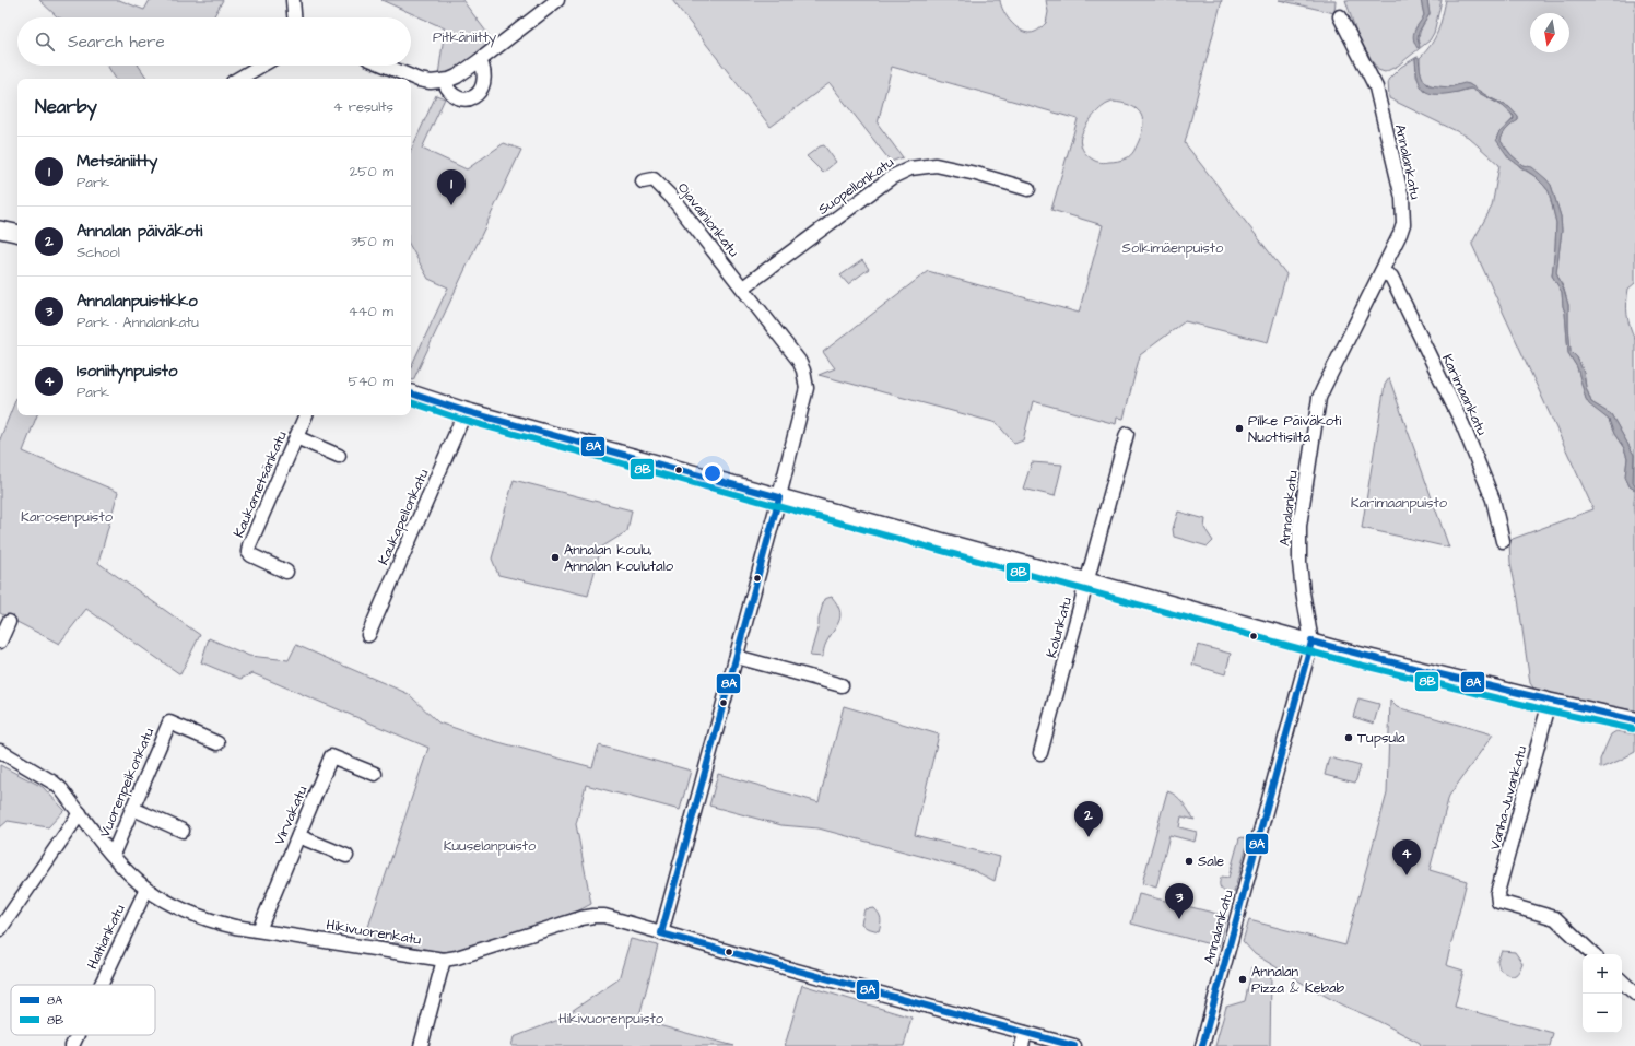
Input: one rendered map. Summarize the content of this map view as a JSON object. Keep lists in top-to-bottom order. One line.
{"streets":{"street":["Annalankatu","Suopellonkatu","Ojavainionkatu","Karimaankatu","Kaukametsänkatu","Kaukapellonkatu","Kolunkatu","Vuorenpeikonkatu","Vanha-Juvankatu","Virvakatu","Hikivuorenkatu","Haltiankatu"]},"crossings":[["Annalankatu","Karimaankatu"],["Suopellonkatu","Ojavainionkatu"],["Ojavainionkatu","Hikivuorenkatu"],["Vuorenpeikonkatu","Hikivuorenkatu"],["Virvakatu","Hikivuorenkatu"],["Hikivuorenkatu","Haltiankatu"]],"parks":["Pitkäniitty","Solkimäenpuisto","Karimaanpuisto","Karosenpuisto","Kuuselanpuisto","Hikivuorenpuisto"],"places":["Pilke Päiväkoti Nuottisilta","Annalan koulu, Annalan koulutalo","Tupsula","Sale","Annalan Pizza & Kebab"],"lines":["transit line 8A","transit line 8B"],"legend":["8A","8B"],"north":"bottom","page":{"search":"Search here","heading":["Nearby","4 results"],"list":[{"mark":"1","name":"Metsäniitty","note":"Park","value":"250 m"},{"mark":"2","name":"Annalan päiväkoti","note":"School","value":"350 m"},{"mark":"3","name":"Annalanpuistikko","note":"Park · Annalankatu","value":"440 m"},{"mark":"4","name":"Isoniitynpuisto","note":"Park","value":"540 m"}],"pins":["1","2","4","3"],"map_buttons":["+","−"]}}
